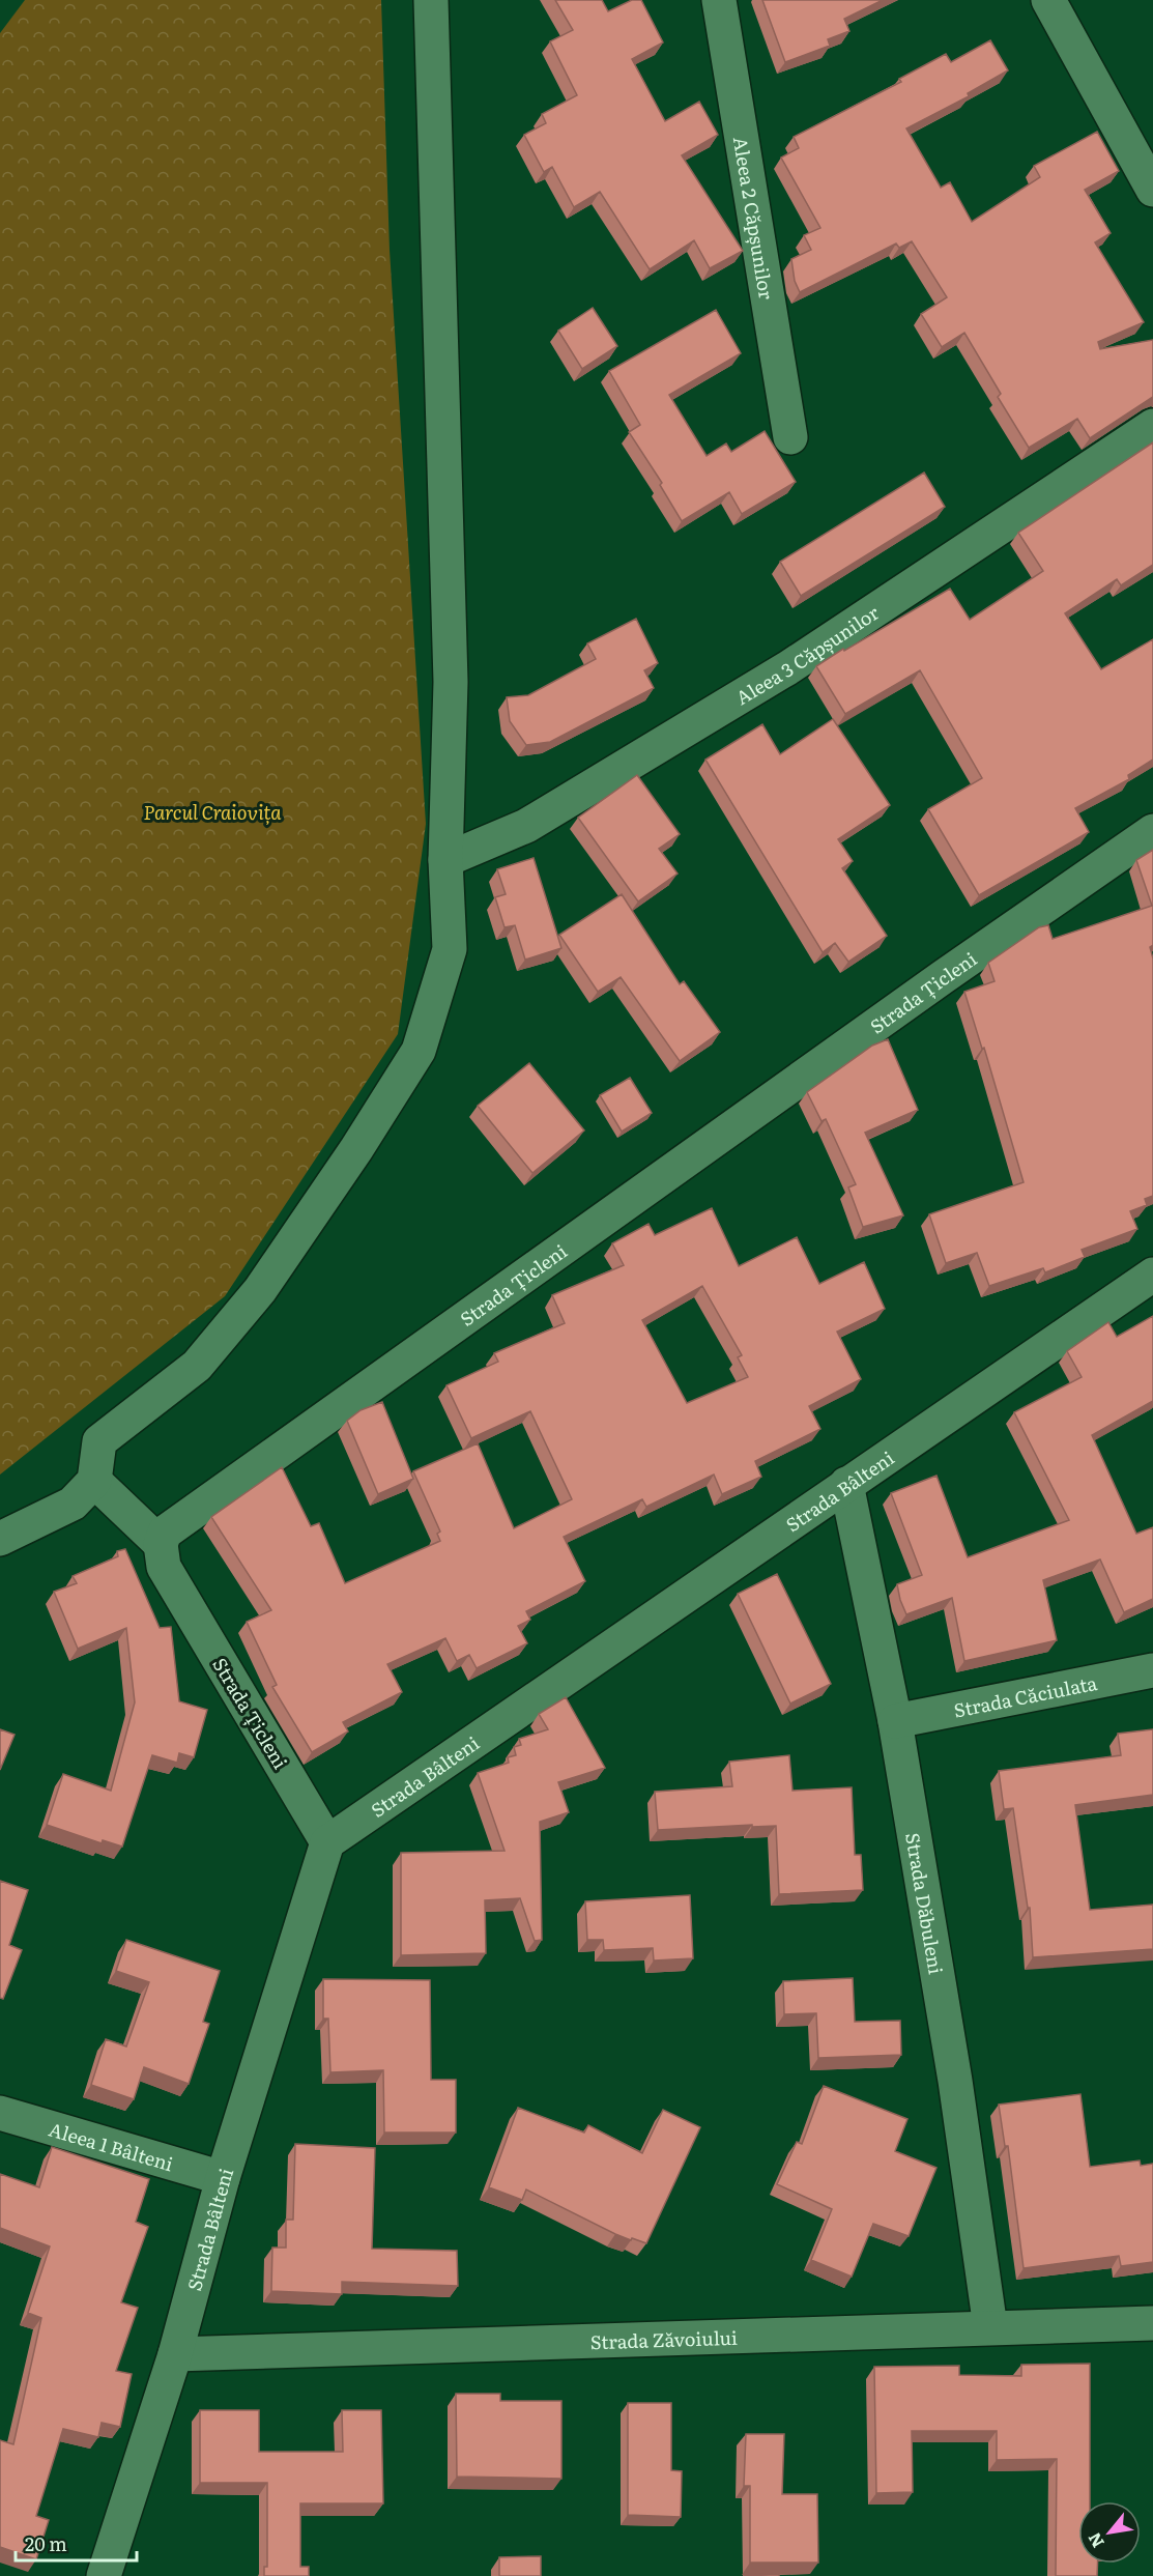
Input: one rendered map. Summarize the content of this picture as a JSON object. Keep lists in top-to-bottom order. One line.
{"streets":{"street":["Aleea 2 Căpșunilor","Aleea 3 Căpșunilor","Strada Țicleni","Strada Bâlteni","Strada Căciulata","Strada Dăbuleni","Aleea 1 Bâlteni","Strada Zăvoiului"]},"crossings":[["Strada Țicleni","Strada Bâlteni"],["Strada Bâlteni","Strada Dăbuleni"],["Strada Bâlteni","Aleea 1 Bâlteni"],["Strada Bâlteni","Strada Zăvoiului"],["Strada Căciulata","Strada Dăbuleni"],["Strada Dăbuleni","Strada Zăvoiului"]],"parks":["Parcul Craiovița"],"scale_bar":"20 m","north":"bottom left"}
